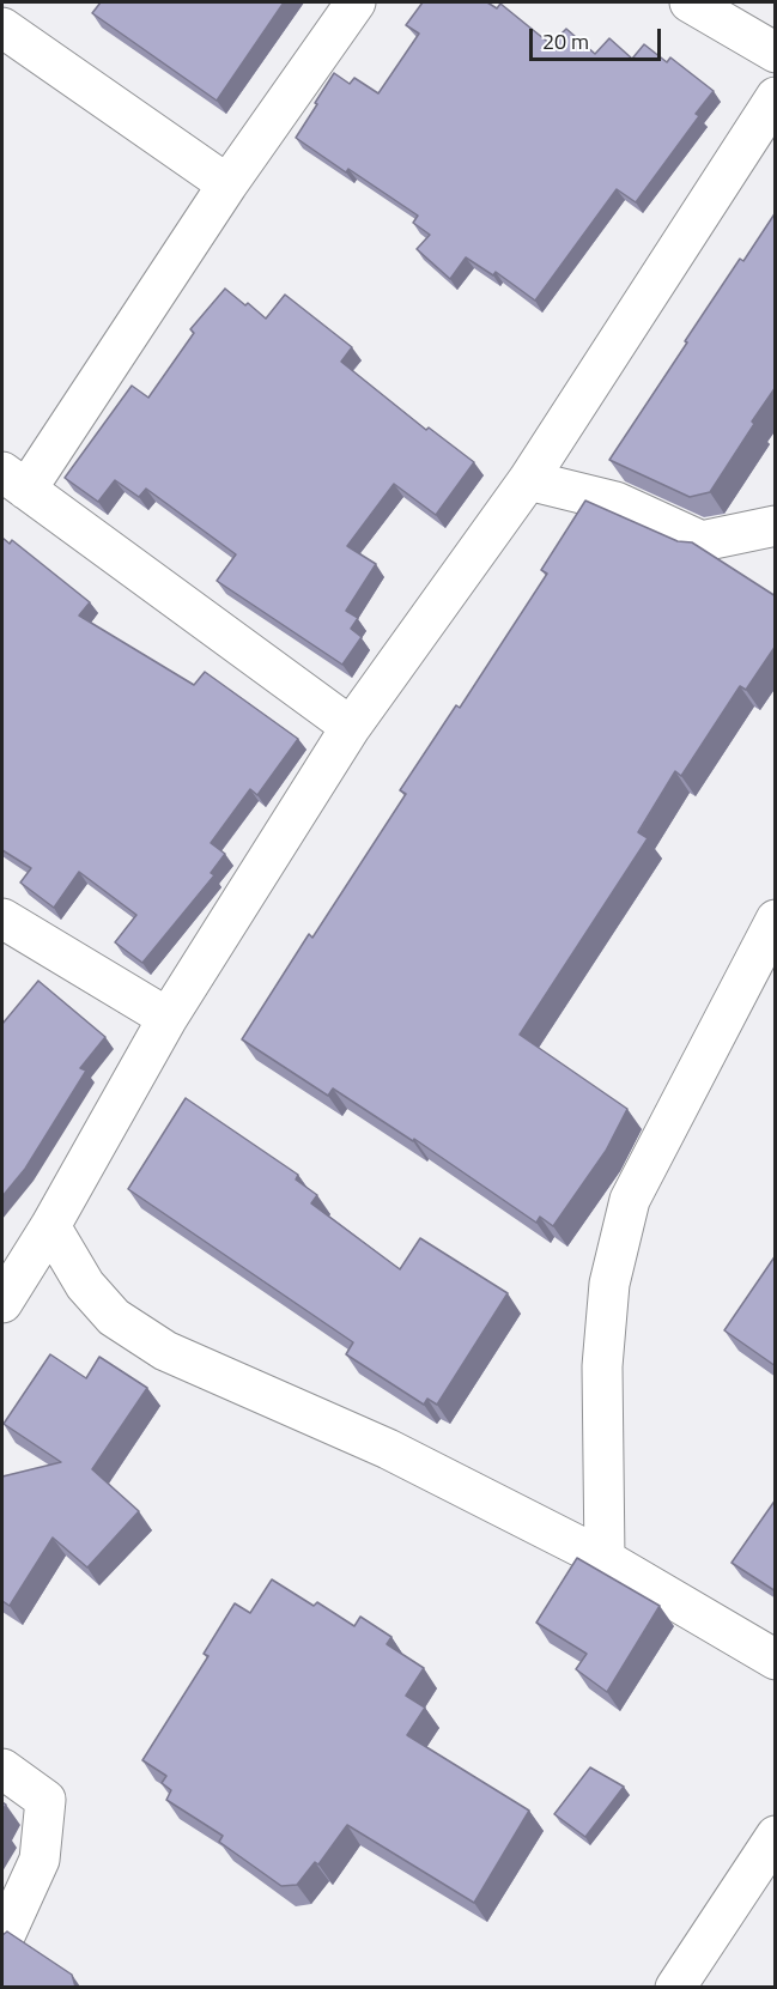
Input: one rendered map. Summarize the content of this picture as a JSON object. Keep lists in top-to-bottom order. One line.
{"scale_bar":"20 m"}
